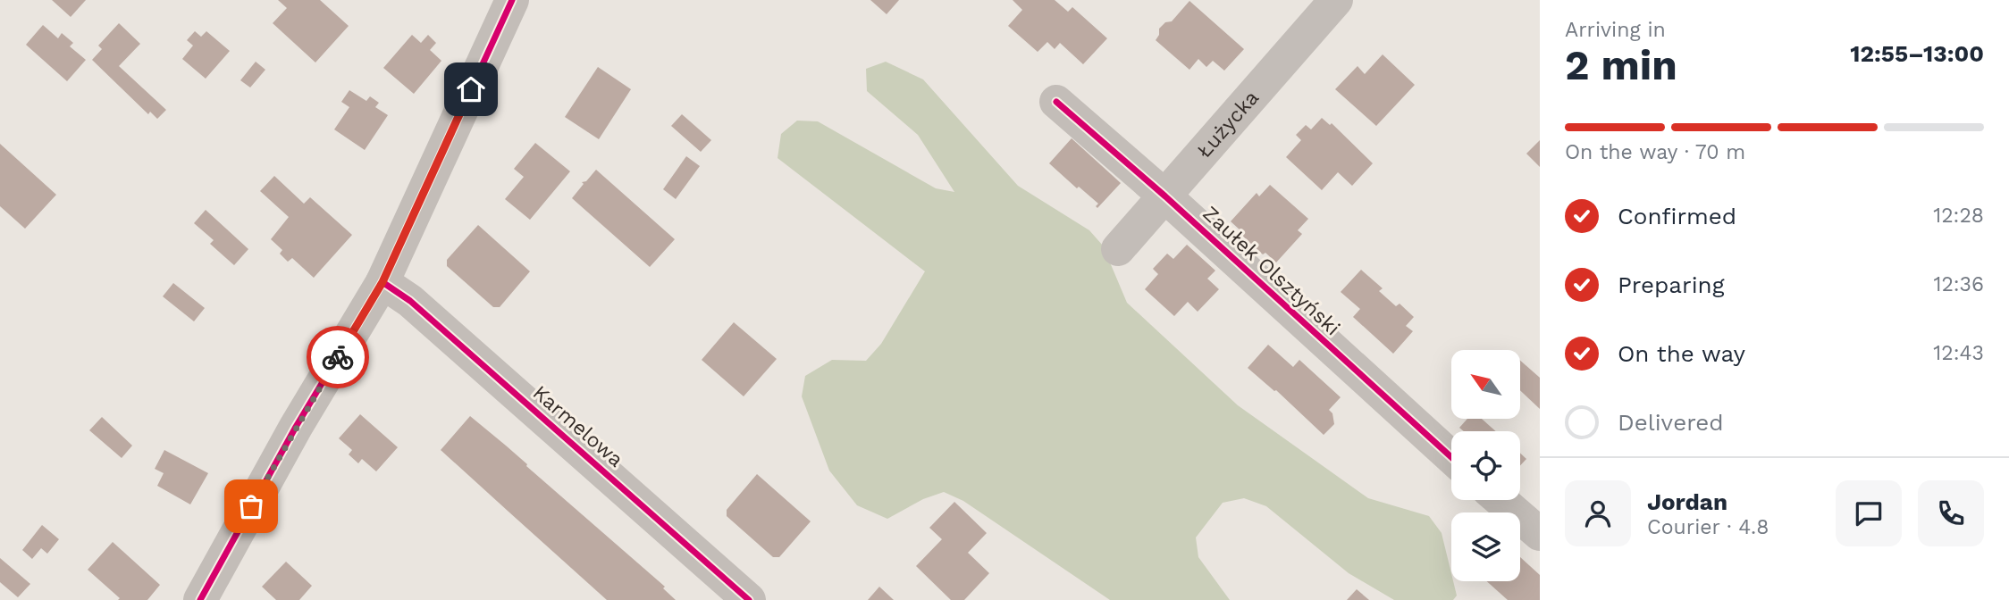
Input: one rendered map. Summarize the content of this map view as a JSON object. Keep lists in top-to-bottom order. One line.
{"streets":{"street":["Łużycka","Zaułek Olsztyński","Karmelowa"]},"crossings":[["Łużycka","Zaułek Olsztyński"]],"north":"top left","page":{"heading":["2 min","Arriving in","12:55–13:00"],"panel":["Jordan","Courier · 4.8"],"bar":"On the way · 70 m","list":[["Confirmed","12:28"],["Preparing","12:36"],["On the way","12:43"],"Delivered"]}}
